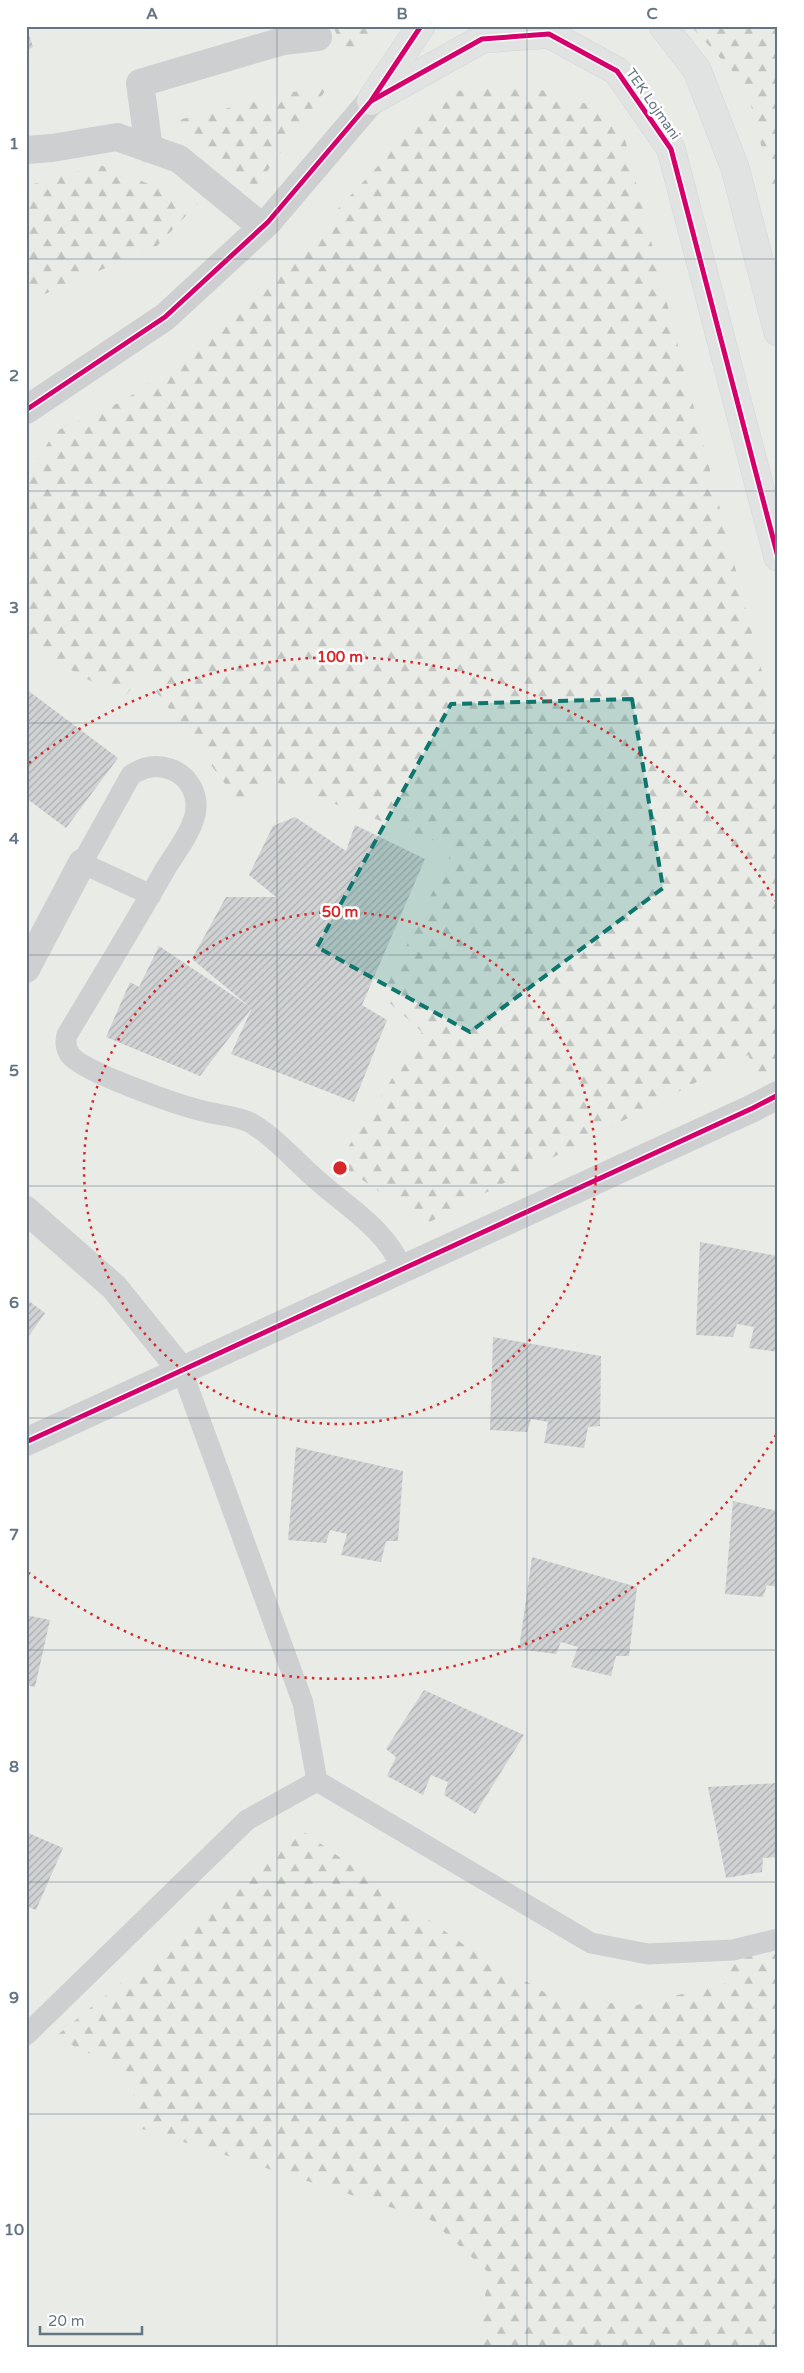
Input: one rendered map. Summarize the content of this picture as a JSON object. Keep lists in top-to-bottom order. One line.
{"streets":{"street":["TEK Lojmani"]},"scale_bar":"20 m","grid":{"columns":["A","B","C"],"rows":["1","2","3","4","5","6","7","8","9","10"]},"rings":["100 m","50 m"]}
